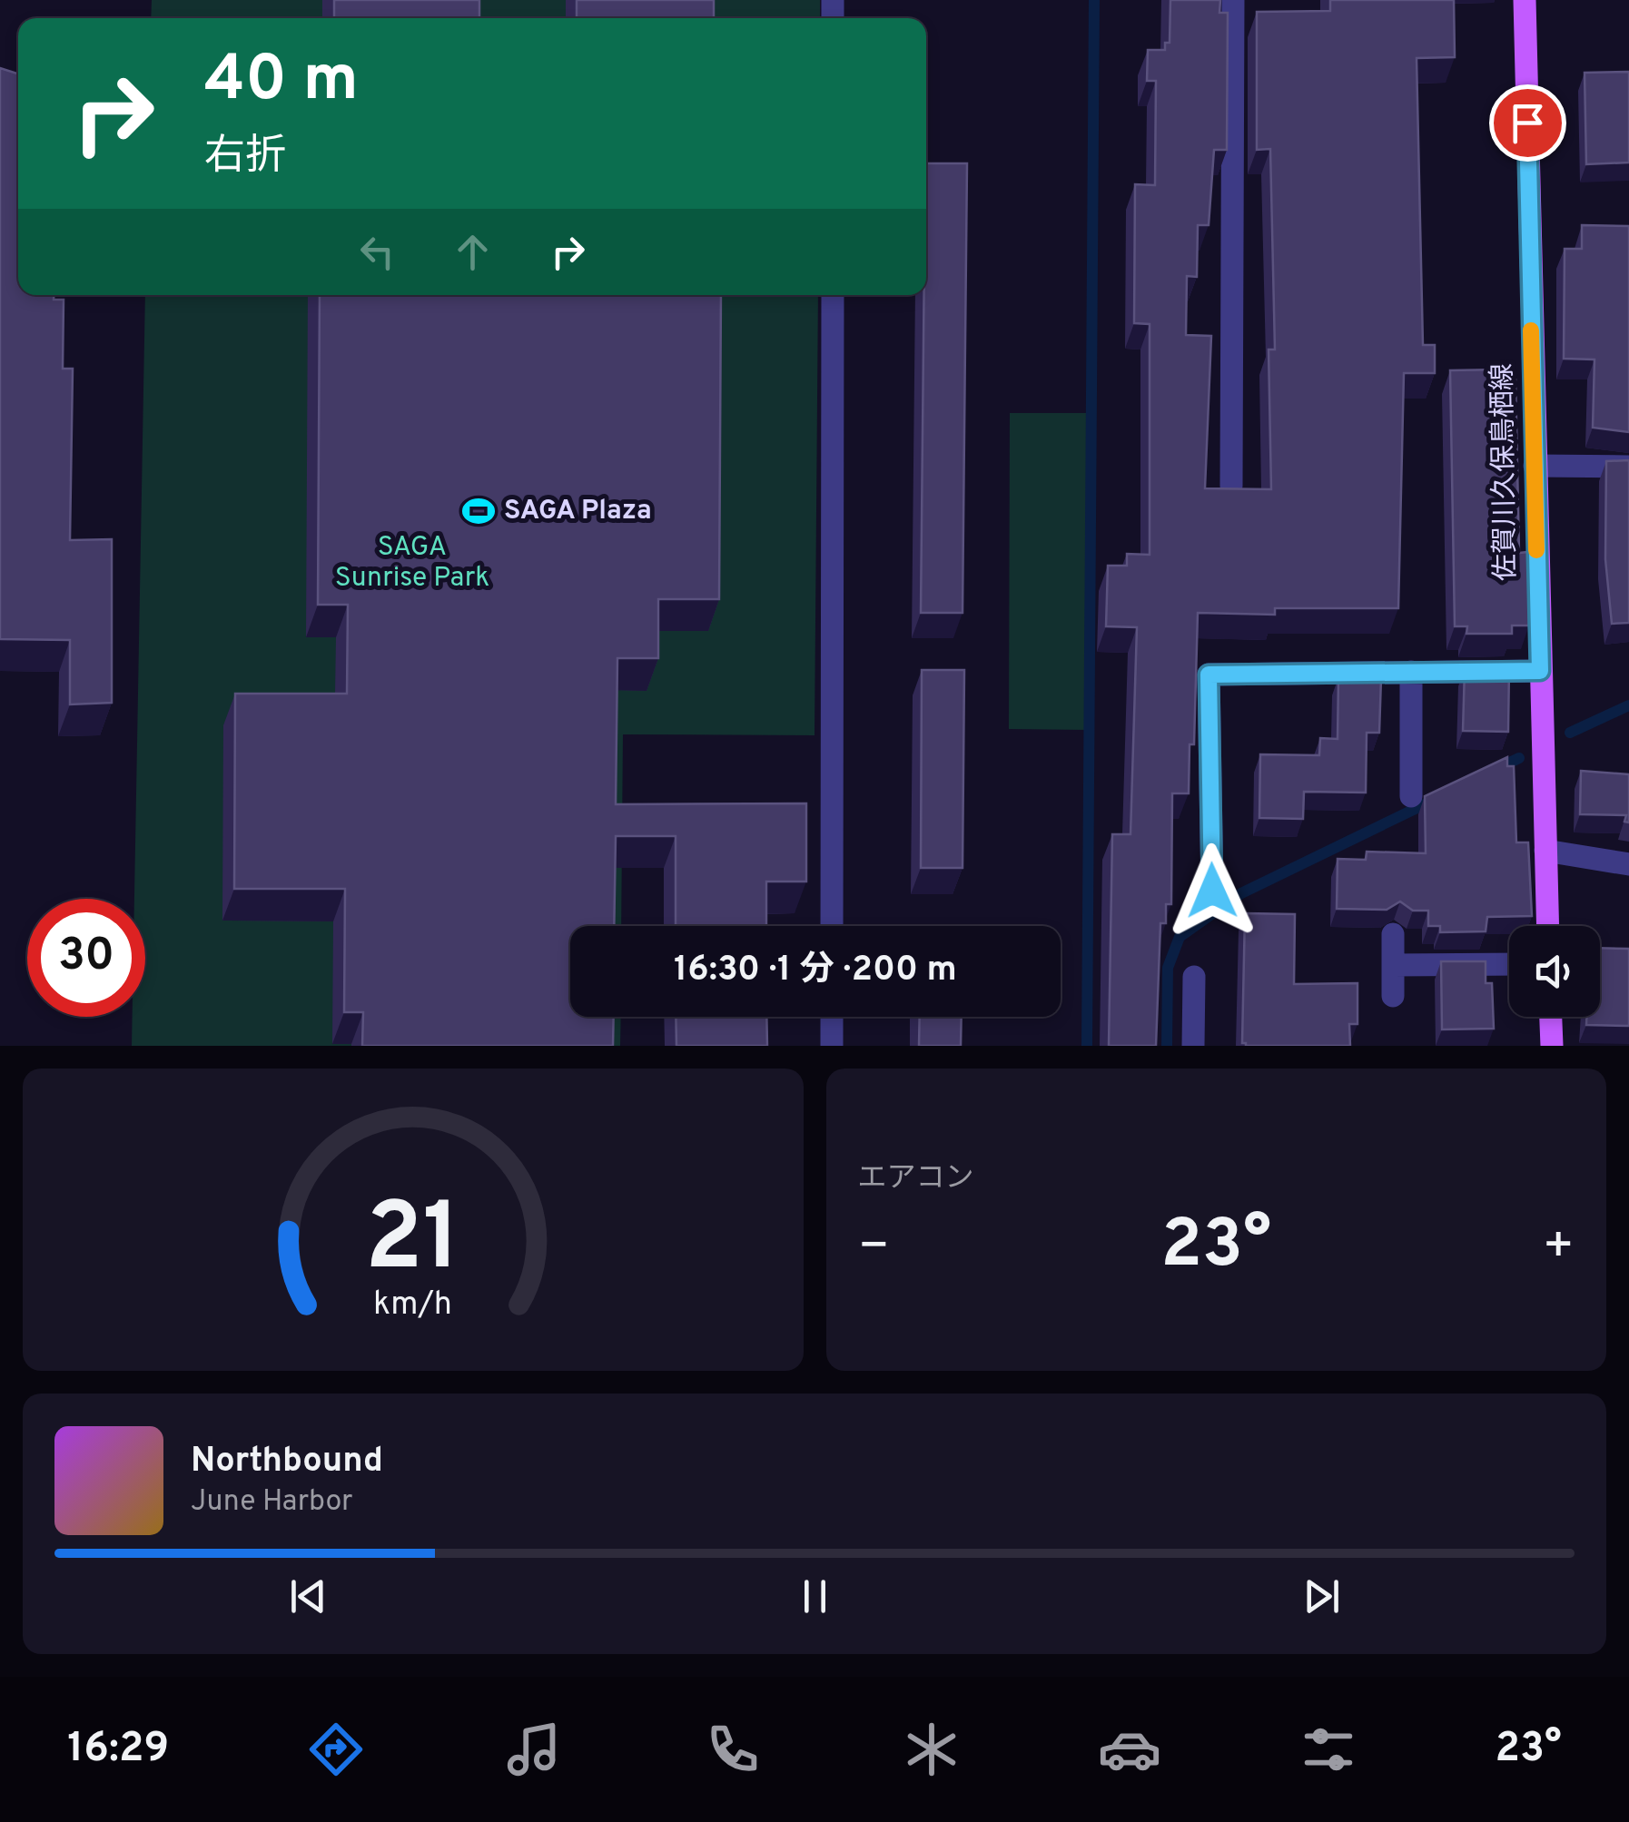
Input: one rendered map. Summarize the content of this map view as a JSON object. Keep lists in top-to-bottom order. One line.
{"streets":{"main road":["佐賀川久保鳥栖線"]},"parks":["SAGA Sunrise Park"],"places":{"sports":["SAGA Plaza"]},"page":{"turn":["40 m","右折"],"limit":"30","trip":"16:30 · 1 分 · 200 m","tile":"エアコン","heat":["−","23°","+"],"song":["Northbound","June Harbor"],"tabs":["16:29","23°"],"gauge":["21","km/h"]}}
